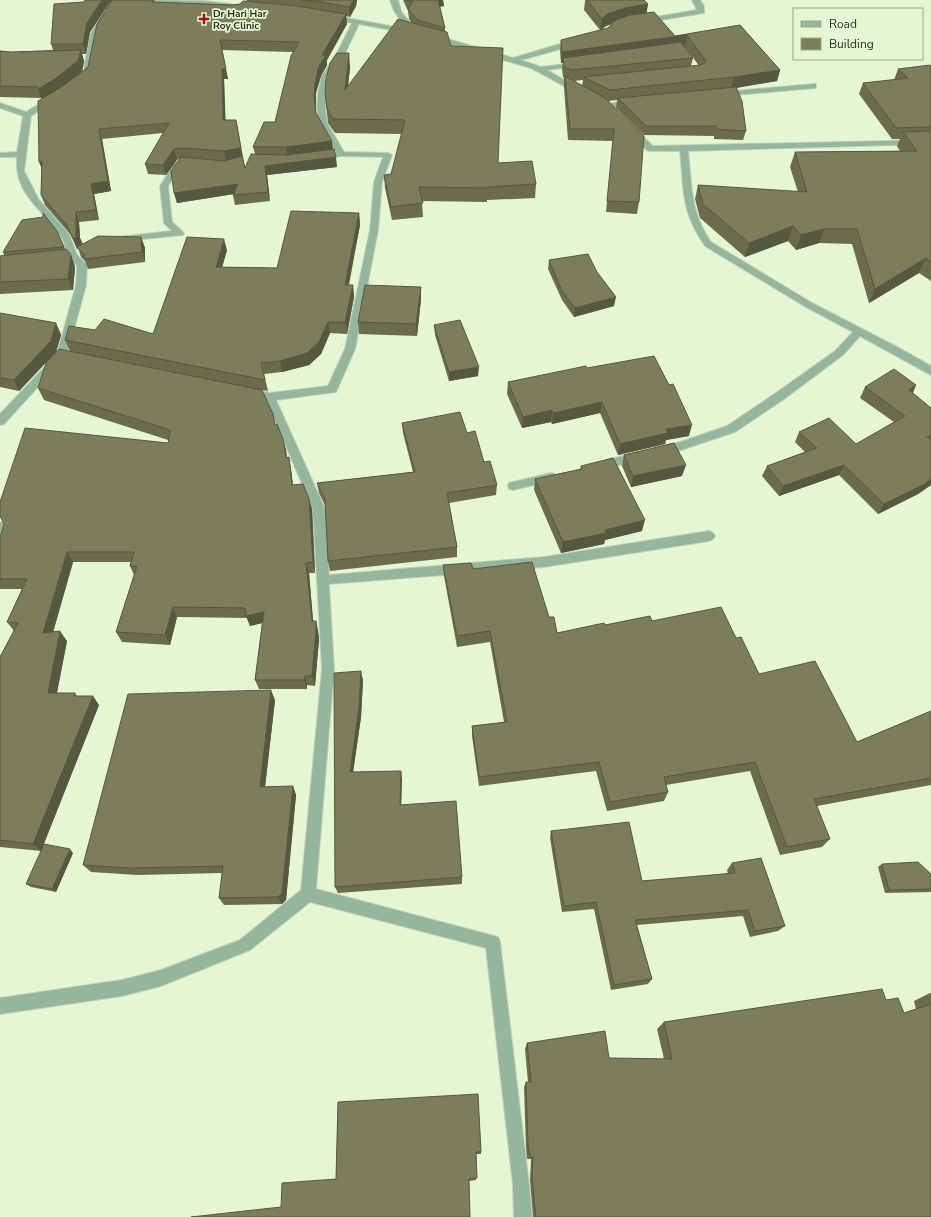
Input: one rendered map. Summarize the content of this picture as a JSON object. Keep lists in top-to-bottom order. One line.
{"places":{"health":["Dr Hari Har Roy Clinic"]},"legend":["Road","Building"]}
